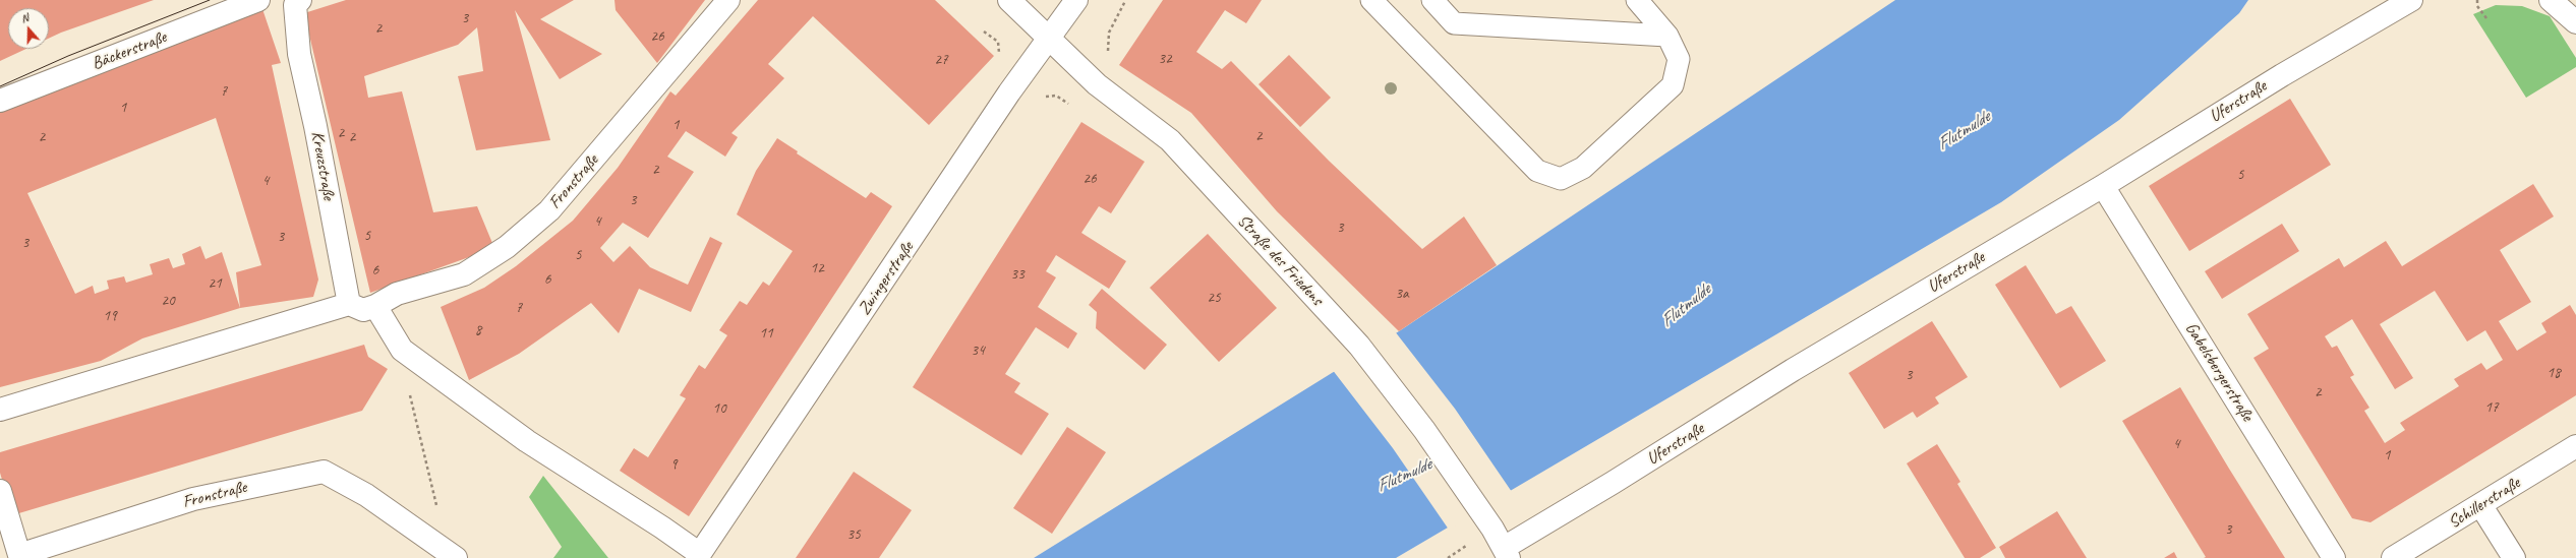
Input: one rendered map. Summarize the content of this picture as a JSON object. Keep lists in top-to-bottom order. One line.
{"streets":{"street":["Bäckerstraße","Uferstraße","Kreuzstraße","Fronstraße","Straße des Friedens","Zwingerstraße","Gabelsbergerstraße","Schillerstraße"]},"crossings":[["Uferstraße","Straße des Friedens"],["Uferstraße","Gabelsbergerstraße"],["Straße des Friedens","Zwingerstraße"]],"water":["Flutmulde"],"house_numbers":["3","2","26","32","27","7","1","1","2","2","2","2","2","5","26","4","3","4","3","5","3","3","5","12","6","33","6","21","3a","25","20","7","19","8","11","34","18","3","2","17","10","4","1","9","3","35"],"north":"top"}
